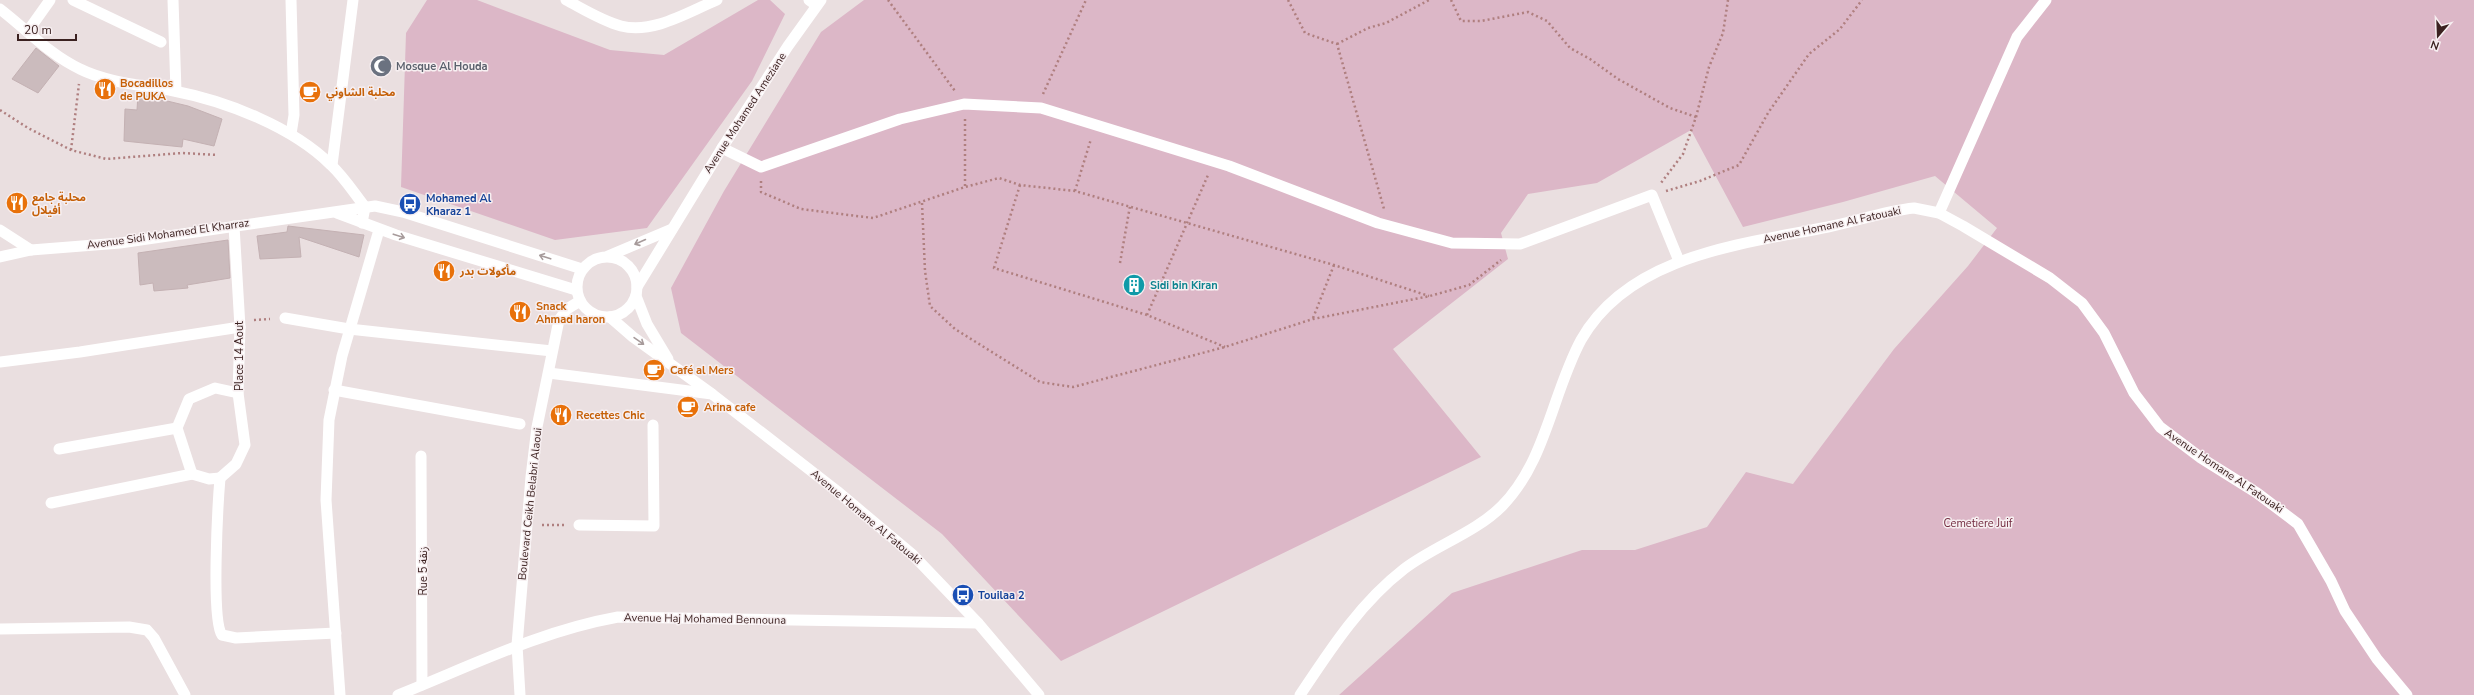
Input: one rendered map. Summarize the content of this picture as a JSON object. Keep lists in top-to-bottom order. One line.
{"streets":{"street":["Avenue Mohamed Ameziane","Avenue Homane Al Fatouaki","Avenue Sidi Mohamed El Kharraz","Place 14 Aout","Boulevard Ceikh Belabri Alaoui","Rue 5 زنقة","Avenue Haj Mohamed Bennouna"]},"crossings":[["Avenue Mohamed Ameziane","Avenue Homane Al Fatouaki"],["Avenue Mohamed Ameziane","Avenue Sidi Mohamed El Kharraz"],["Avenue Mohamed Ameziane","Boulevard Ceikh Belabri Alaoui"],["Avenue Homane Al Fatouaki","Avenue Sidi Mohamed El Kharraz"],["Avenue Homane Al Fatouaki","Boulevard Ceikh Belabri Alaoui"],["Avenue Homane Al Fatouaki","Avenue Haj Mohamed Bennouna"],["Avenue Sidi Mohamed El Kharraz","Place 14 Aout"],["Avenue Sidi Mohamed El Kharraz","Boulevard Ceikh Belabri Alaoui"],["Boulevard Ceikh Belabri Alaoui","Avenue Haj Mohamed Bennouna"],["Rue 5 زنقة","Avenue Haj Mohamed Bennouna"]],"parks":["Cemetiere Juif"],"places":{"mosque":["Mosque Al Houda"],"restaurant":["Bocadillos de PUKA","محلبة جامع أفيلال","مأكولات بدر","Snack Ahmad haron","Recettes Chic"],"cafe":["محلبة الشاوني","Café al Mers","Arina cafe"],"bus stop":["Mohamed Al Kharaz 1","Touilaa 2"],"building":["Sidi bin Kiran"]},"scale_bar":"20 m","north":"bottom"}
